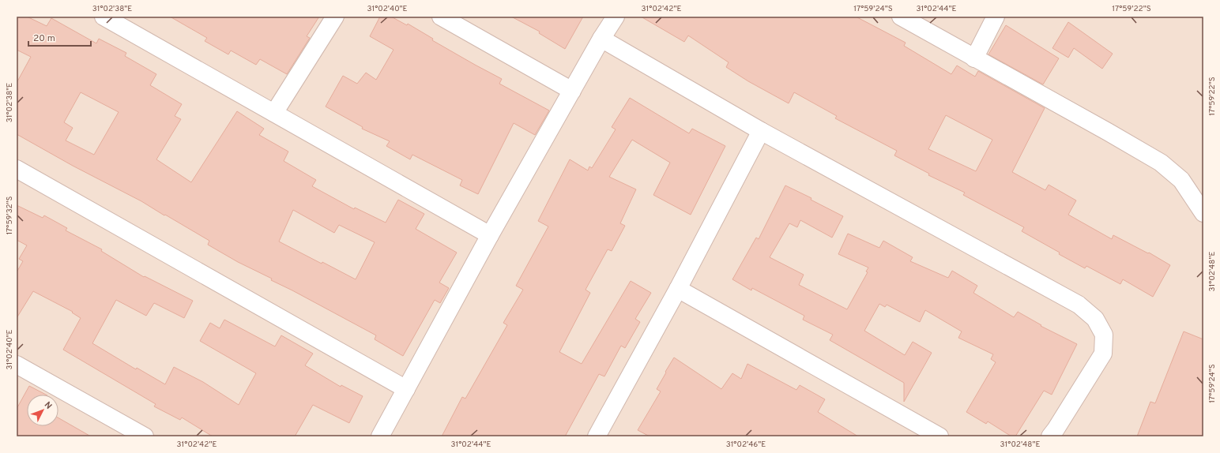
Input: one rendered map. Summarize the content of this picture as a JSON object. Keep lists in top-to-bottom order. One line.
{"scale_bar":"20 m","north":"top right","coordinates":["31°02'38\"E","31°02'40\"E","31°02'42\"E","17°59'24\"S","31°02'44\"E","17°59'22\"S","17°59'32\"S","31°02'48\"E","31°02'46\"E"]}
